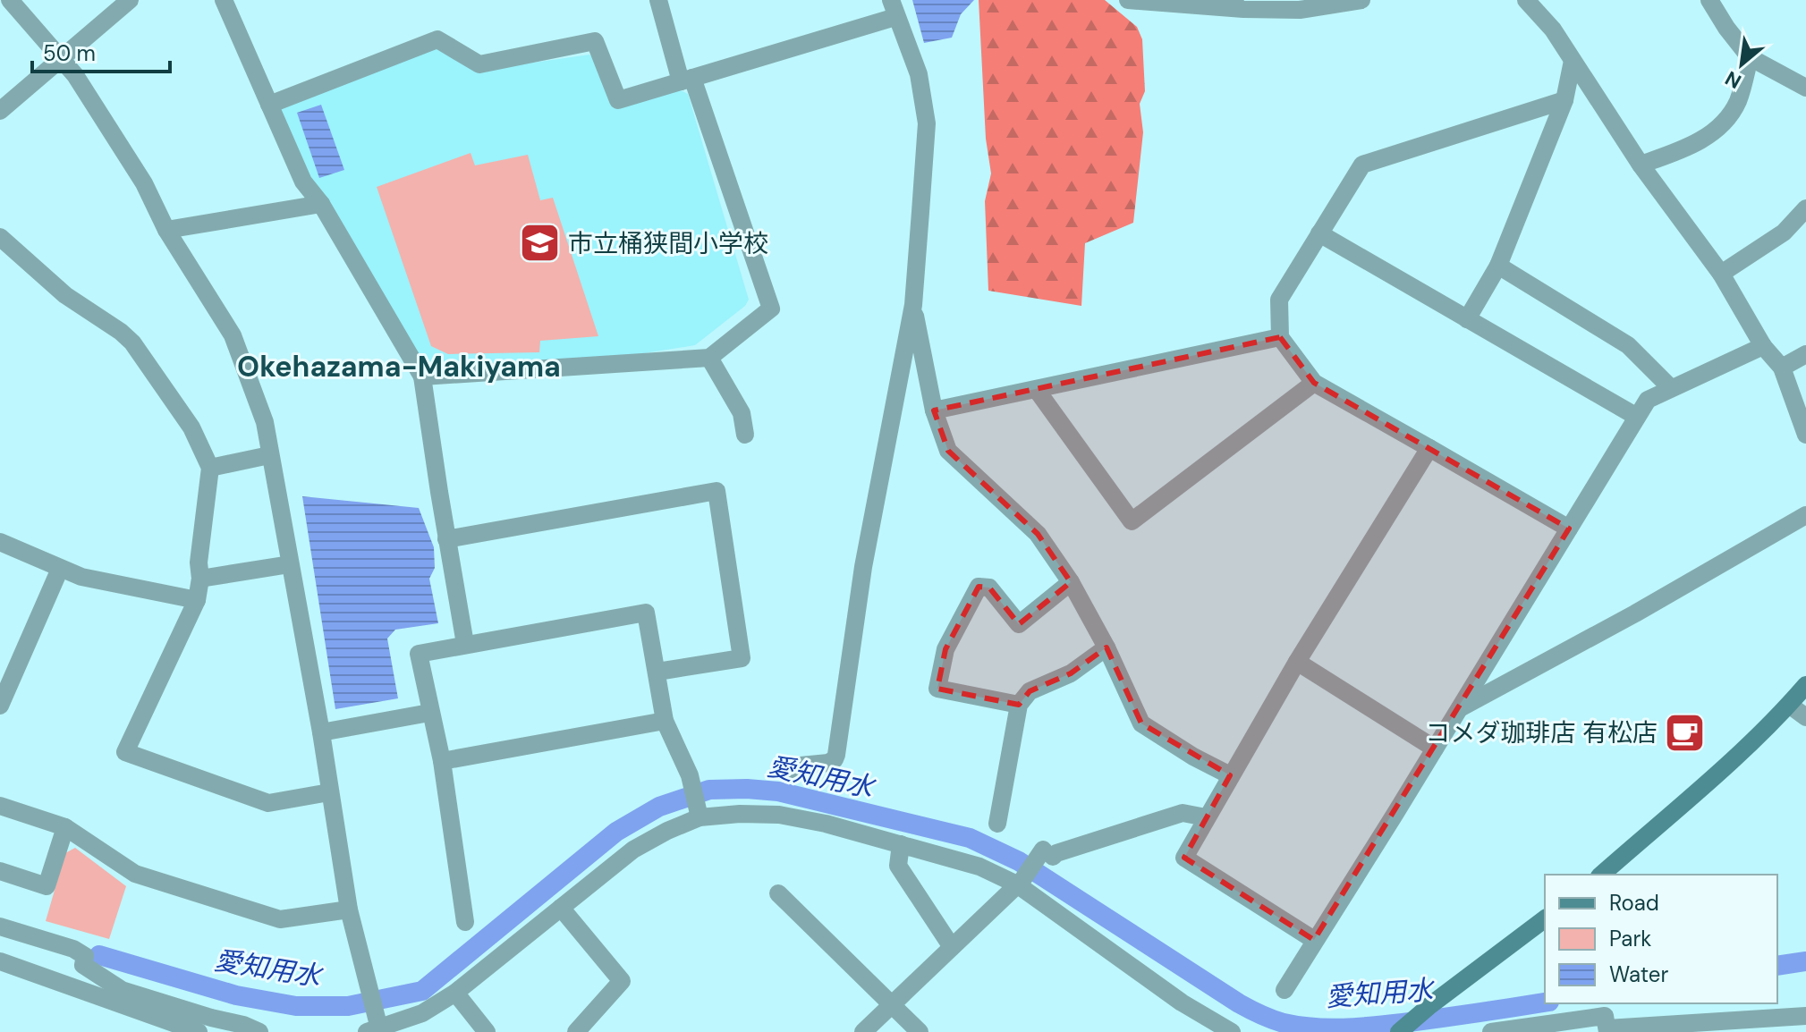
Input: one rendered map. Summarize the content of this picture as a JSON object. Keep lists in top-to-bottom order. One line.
{"districts":["Okehazama-Makiyama"],"water":["愛知用水"],"places":{"school or university":["市立桶狭間小学校"],"cafe":["コメダ珈琲店 有松店"]},"legend":["Road","Park","Water"],"scale_bar":"50 m","north":"bottom left"}
